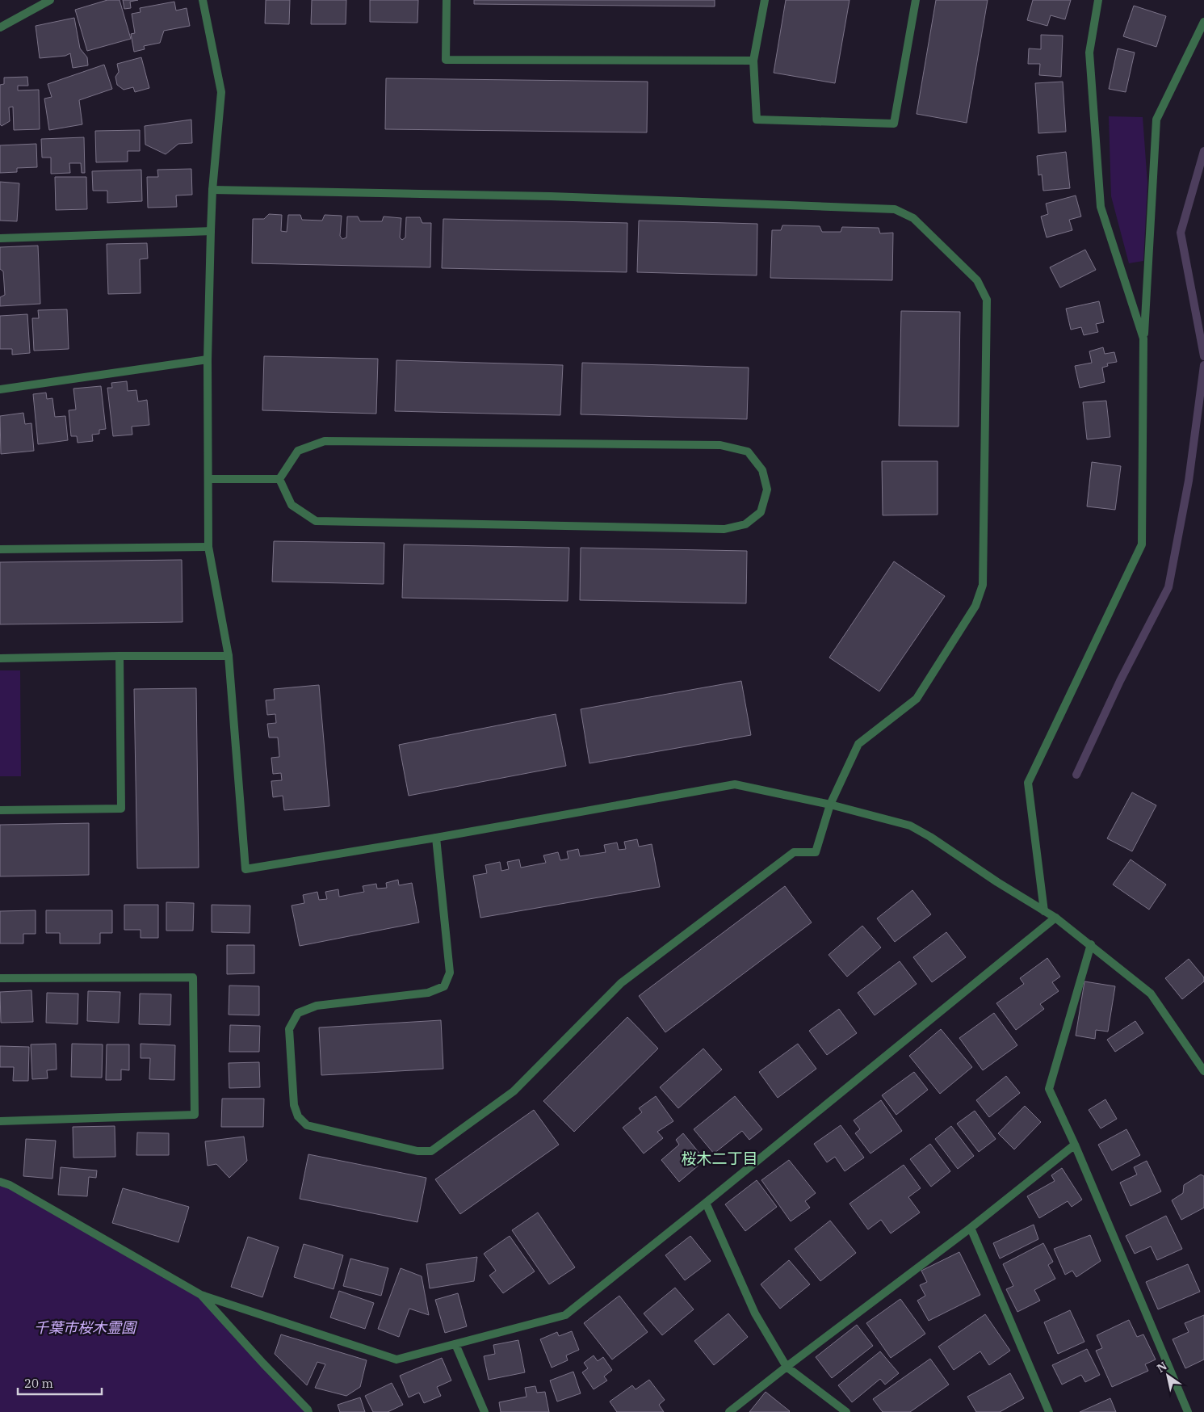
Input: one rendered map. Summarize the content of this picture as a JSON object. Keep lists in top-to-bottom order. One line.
{"districts":["桜木二丁目"],"parks":["千葉市桜木霊園"],"scale_bar":"20 m","north":"top left"}
